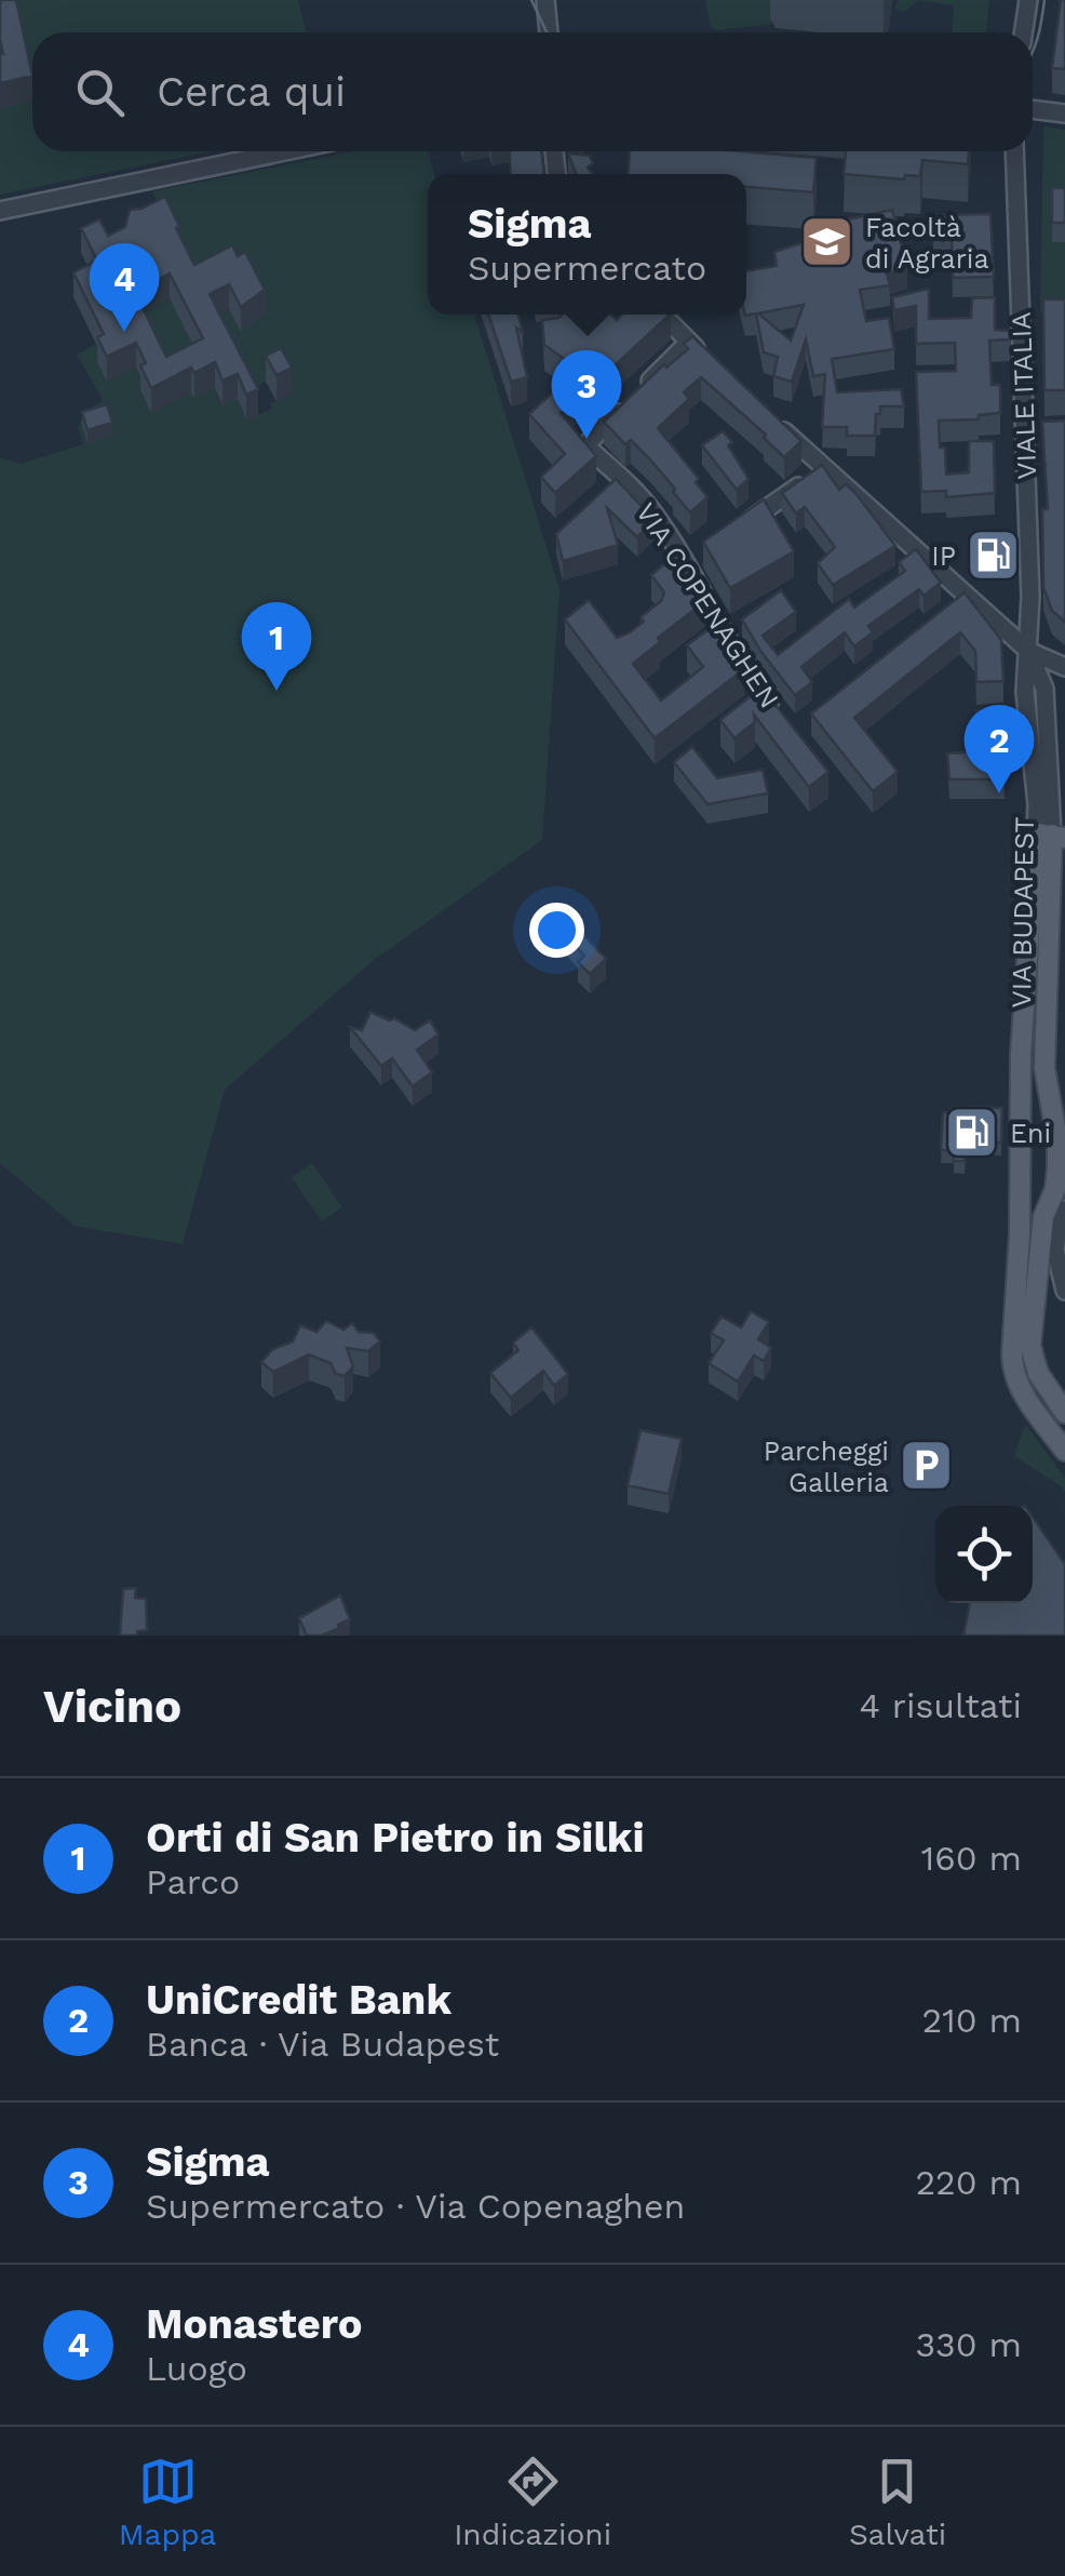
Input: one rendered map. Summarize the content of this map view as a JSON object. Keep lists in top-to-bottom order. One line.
{"streets":{"main road":["VIA BUDAPEST"],"street":["VIALE ITALIA","VIA COPENAGHEN"]},"crossings":[["VIALE ITALIA","VIA BUDAPEST"]],"places":{"school or university":["Facoltà di Agraria"],"fuel station":["IP","Eni"],"parking":["Parcheggi Galleria"]},"page":{"search":"Cerca qui","popup":["Sigma","Supermercato"],"pins":["4","3","1","2"],"heading":["Vicino","4 risultati"],"list":[{"mark":"1","name":"Orti di San Pietro in Silki","note":"Parco","value":"160 m"},{"mark":"2","name":"UniCredit Bank","note":"Banca · Via Budapest","value":"210 m"},{"mark":"3","name":"Sigma","note":"Supermercato · Via Copenaghen","value":"220 m"},{"mark":"4","name":"Monastero","note":"Luogo","value":"330 m"}],"nav":["Mappa","Indicazioni","Salvati"]}}
